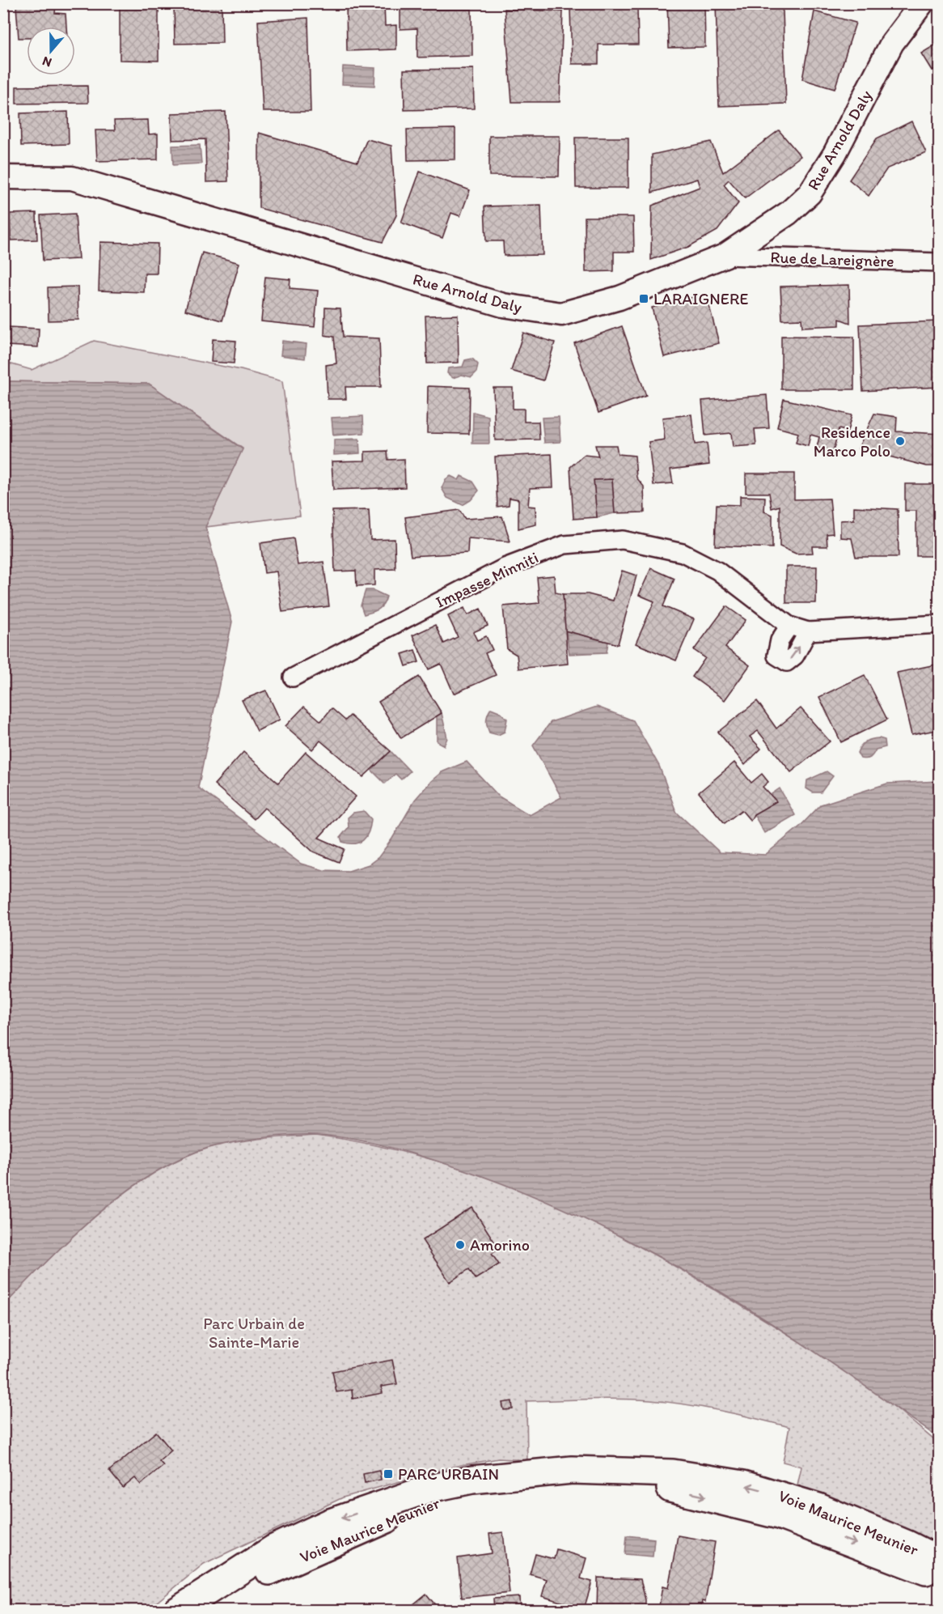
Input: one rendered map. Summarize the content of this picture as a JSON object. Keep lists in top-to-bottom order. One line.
{"streets":{"main road":["Voie Maurice Meunier"],"street":["Rue Arnold Daly","Rue de Lareignère","Impasse Minniti"]},"crossings":[["Rue Arnold Daly","Rue de Lareignère"]],"parks":["Parc Urbain de Sainte-Marie"],"places":{"transit":["LARAIGNERE","PARC URBAIN"],"other":["Residence Marco Polo","Amorino"]},"north":"bottom"}
